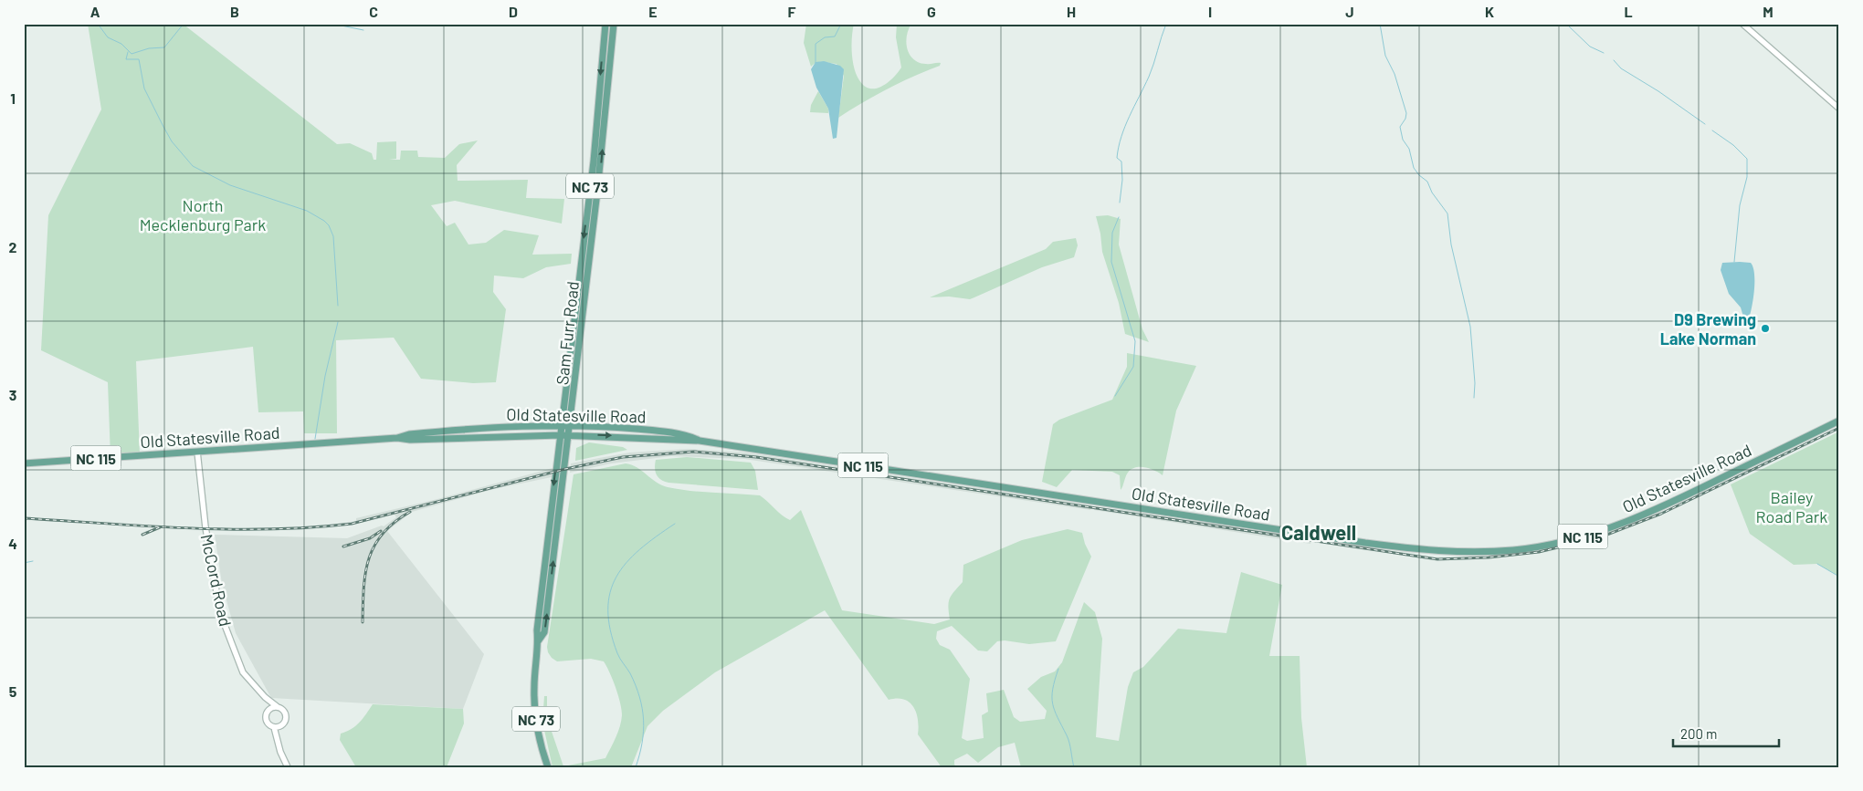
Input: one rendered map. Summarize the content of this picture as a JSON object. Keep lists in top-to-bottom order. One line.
{"streets":{"main road":["NC 73","Sam Furr Road","Old Statesville Road","NC 115"],"street":["McCord Road"]},"crossings":[["Sam Furr Road","Old Statesville Road"],["Old Statesville Road","McCord Road"]],"districts":["Caldwell"],"parks":["North Mecklenburg Park","Bailey Road Park"],"places":["D9 Brewing Lake Norman"],"scale_bar":"200 m","grid":{"columns":["A","B","C","D","E","F","G","H","I","J","K","L","M"],"rows":["1","2","3","4","5"]}}
